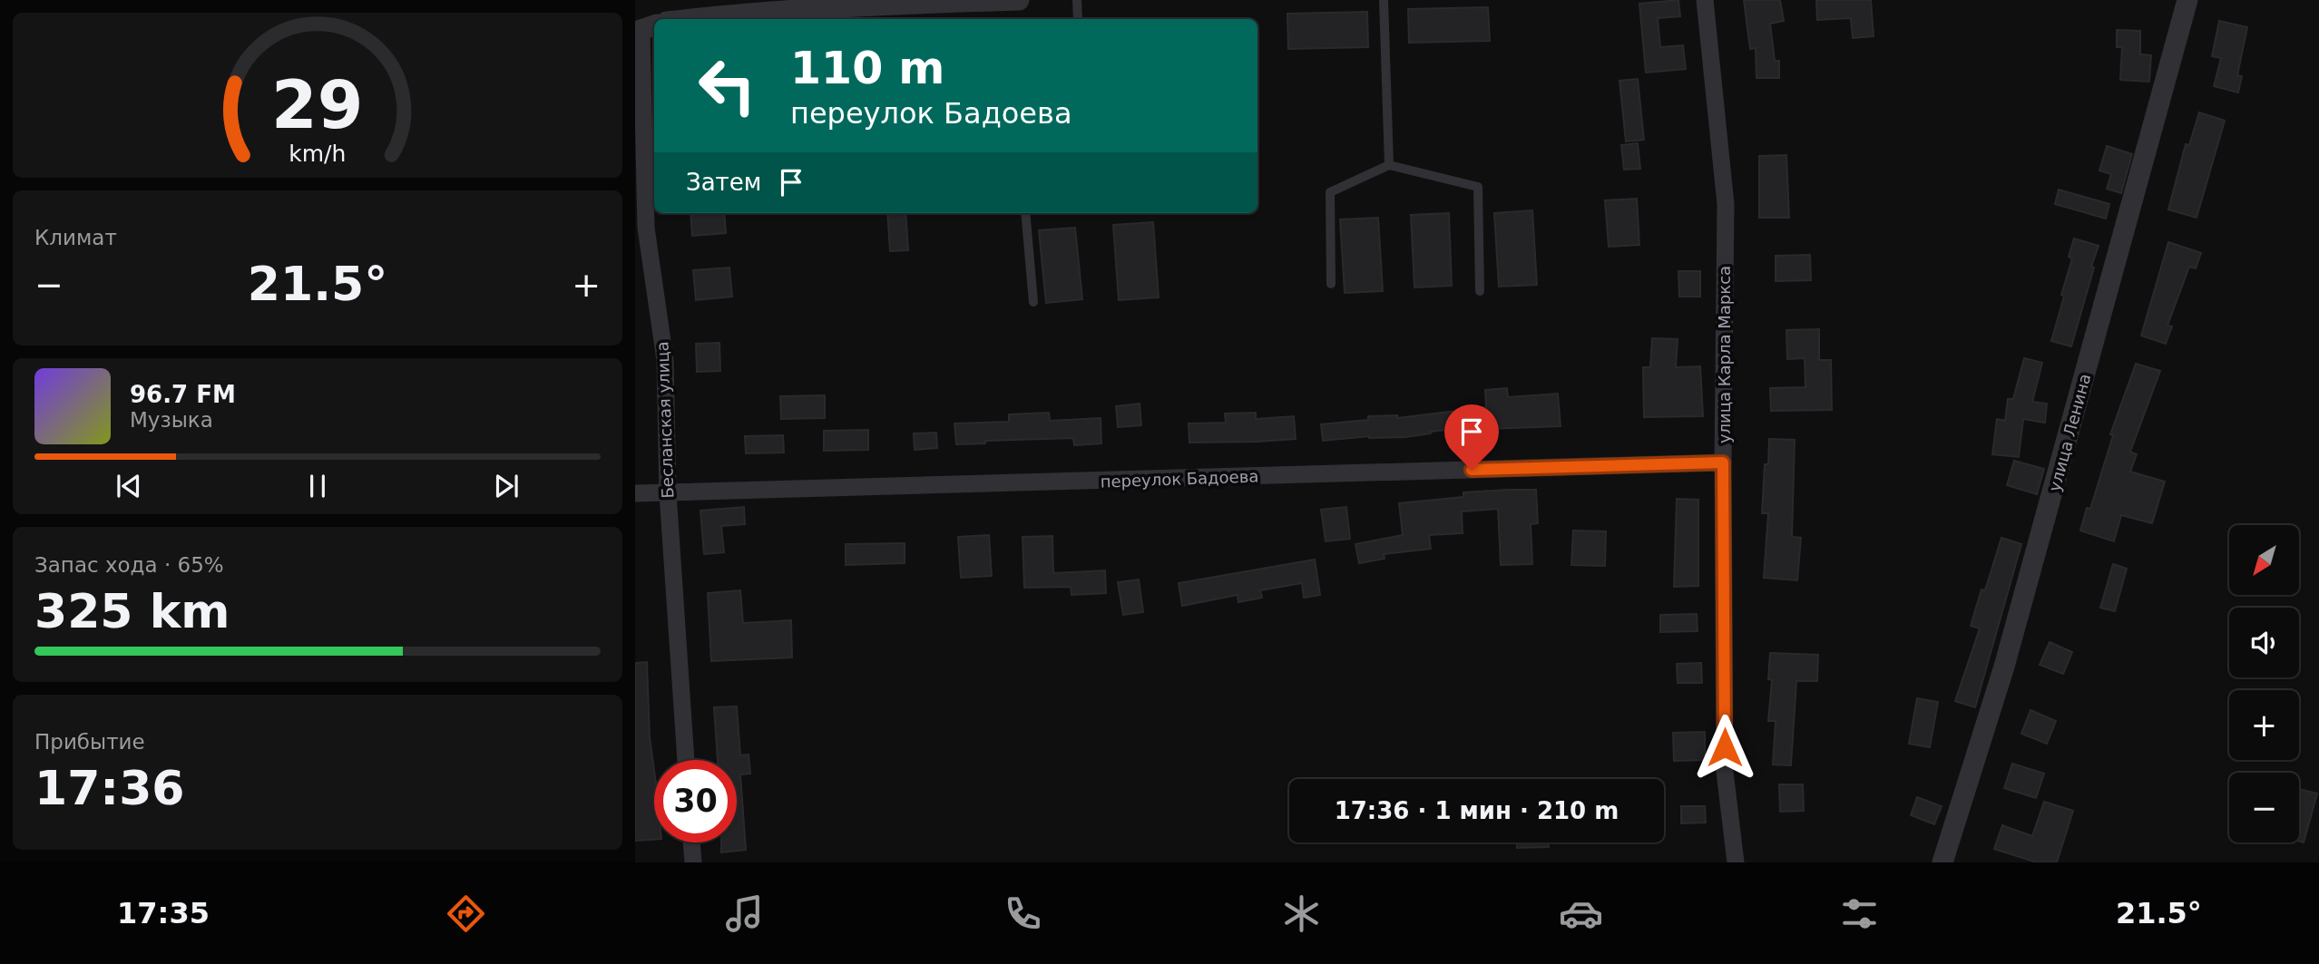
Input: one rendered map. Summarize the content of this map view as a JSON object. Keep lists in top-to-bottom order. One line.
{"streets":{"street":["улица Карла Маркса","Бесланская улица","улица Ленина","переулок Бадоева"]},"crossings":[["улица Карла Маркса","переулок Бадоева"],["Бесланская улица","переулок Бадоева"]],"north":"bottom left","page":{"turn":["110 m","переулок Бадоева"],"then":"Затем","tile":["Климат",["Запас хода · 65%","325 km"],["Прибытие","17:36"]],"heat":["−","21.5°","+"],"song":["96.7 FM","Музыка"],"map_buttons":["+","−"],"limit":"30","trip":"17:36 · 1 мин · 210 m","tabs":["17:35","21.5°"],"gauge":["29","km/h"]}}
